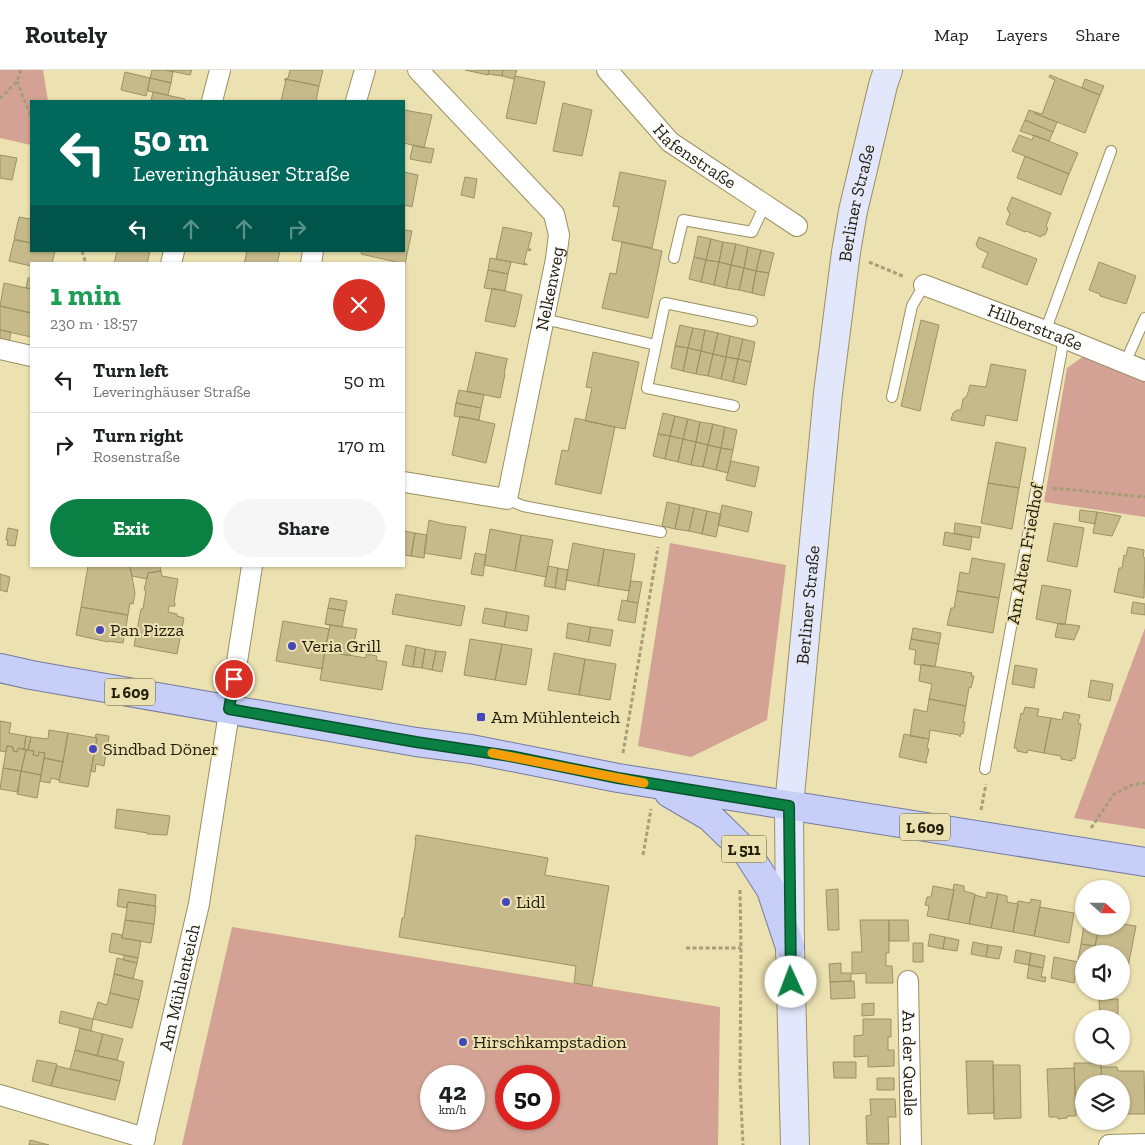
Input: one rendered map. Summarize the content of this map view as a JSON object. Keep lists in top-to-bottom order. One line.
{"streets":{"main road":["Berliner Straße","L 609","L 511"],"street":["Hafenstraße","Nelkenweg","Hilberstraße","Am Mühlenteich","An der Quelle"],"lane":["Am Alten Friedhof"]},"crossings":[["Berliner Straße","L 609"],["Berliner Straße","L 511"],["Hilberstraße","Am Alten Friedhof"],["L 609","L 511"],["L 609","Am Mühlenteich"]],"places":{"other":["Pan Pizza","Veria Grill","Sindbad Döner","Lidl","Hirschkampstadion"],"transit":["Am Mühlenteich"]},"north":"right","page":{"header":"Routely","nav":["Map","Layers","Share"],"turn":["50 m","Leveringhäuser Straße"],"heading":["1 min","230 m · 18:57"],"list":[{"name":"Turn left","note":"Leveringhäuser Straße","value":"50 m"},{"name":"Turn right","note":"Rosenstraße","value":"170 m"}],"buttons":["Exit","Share"],"speed":"42 km/h","limit":"50"}}
